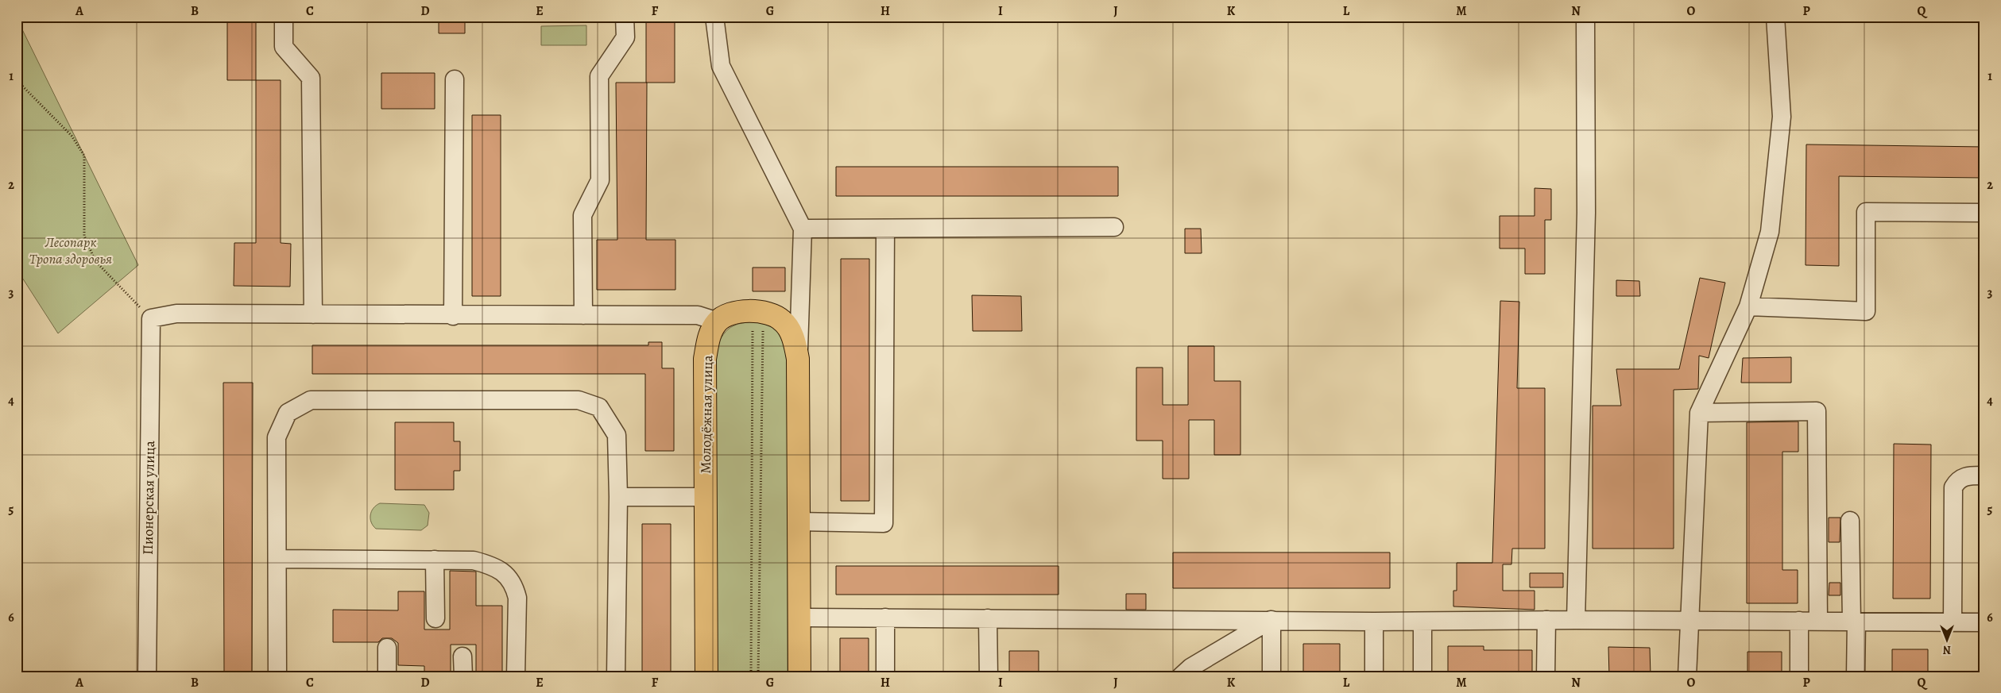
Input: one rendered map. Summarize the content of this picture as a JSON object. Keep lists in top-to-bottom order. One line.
{"streets":{"main road":["Молодёжная улица"],"street":["Пионерская улица"]},"parks":["Лесопарк Тропа здоровья"],"north":"bottom","grid":{"columns":["A","B","C","D","E","F","G","H","I","J","K","L","M","N","O","P","Q"],"rows":["1","2","3","4","5","6"]}}
